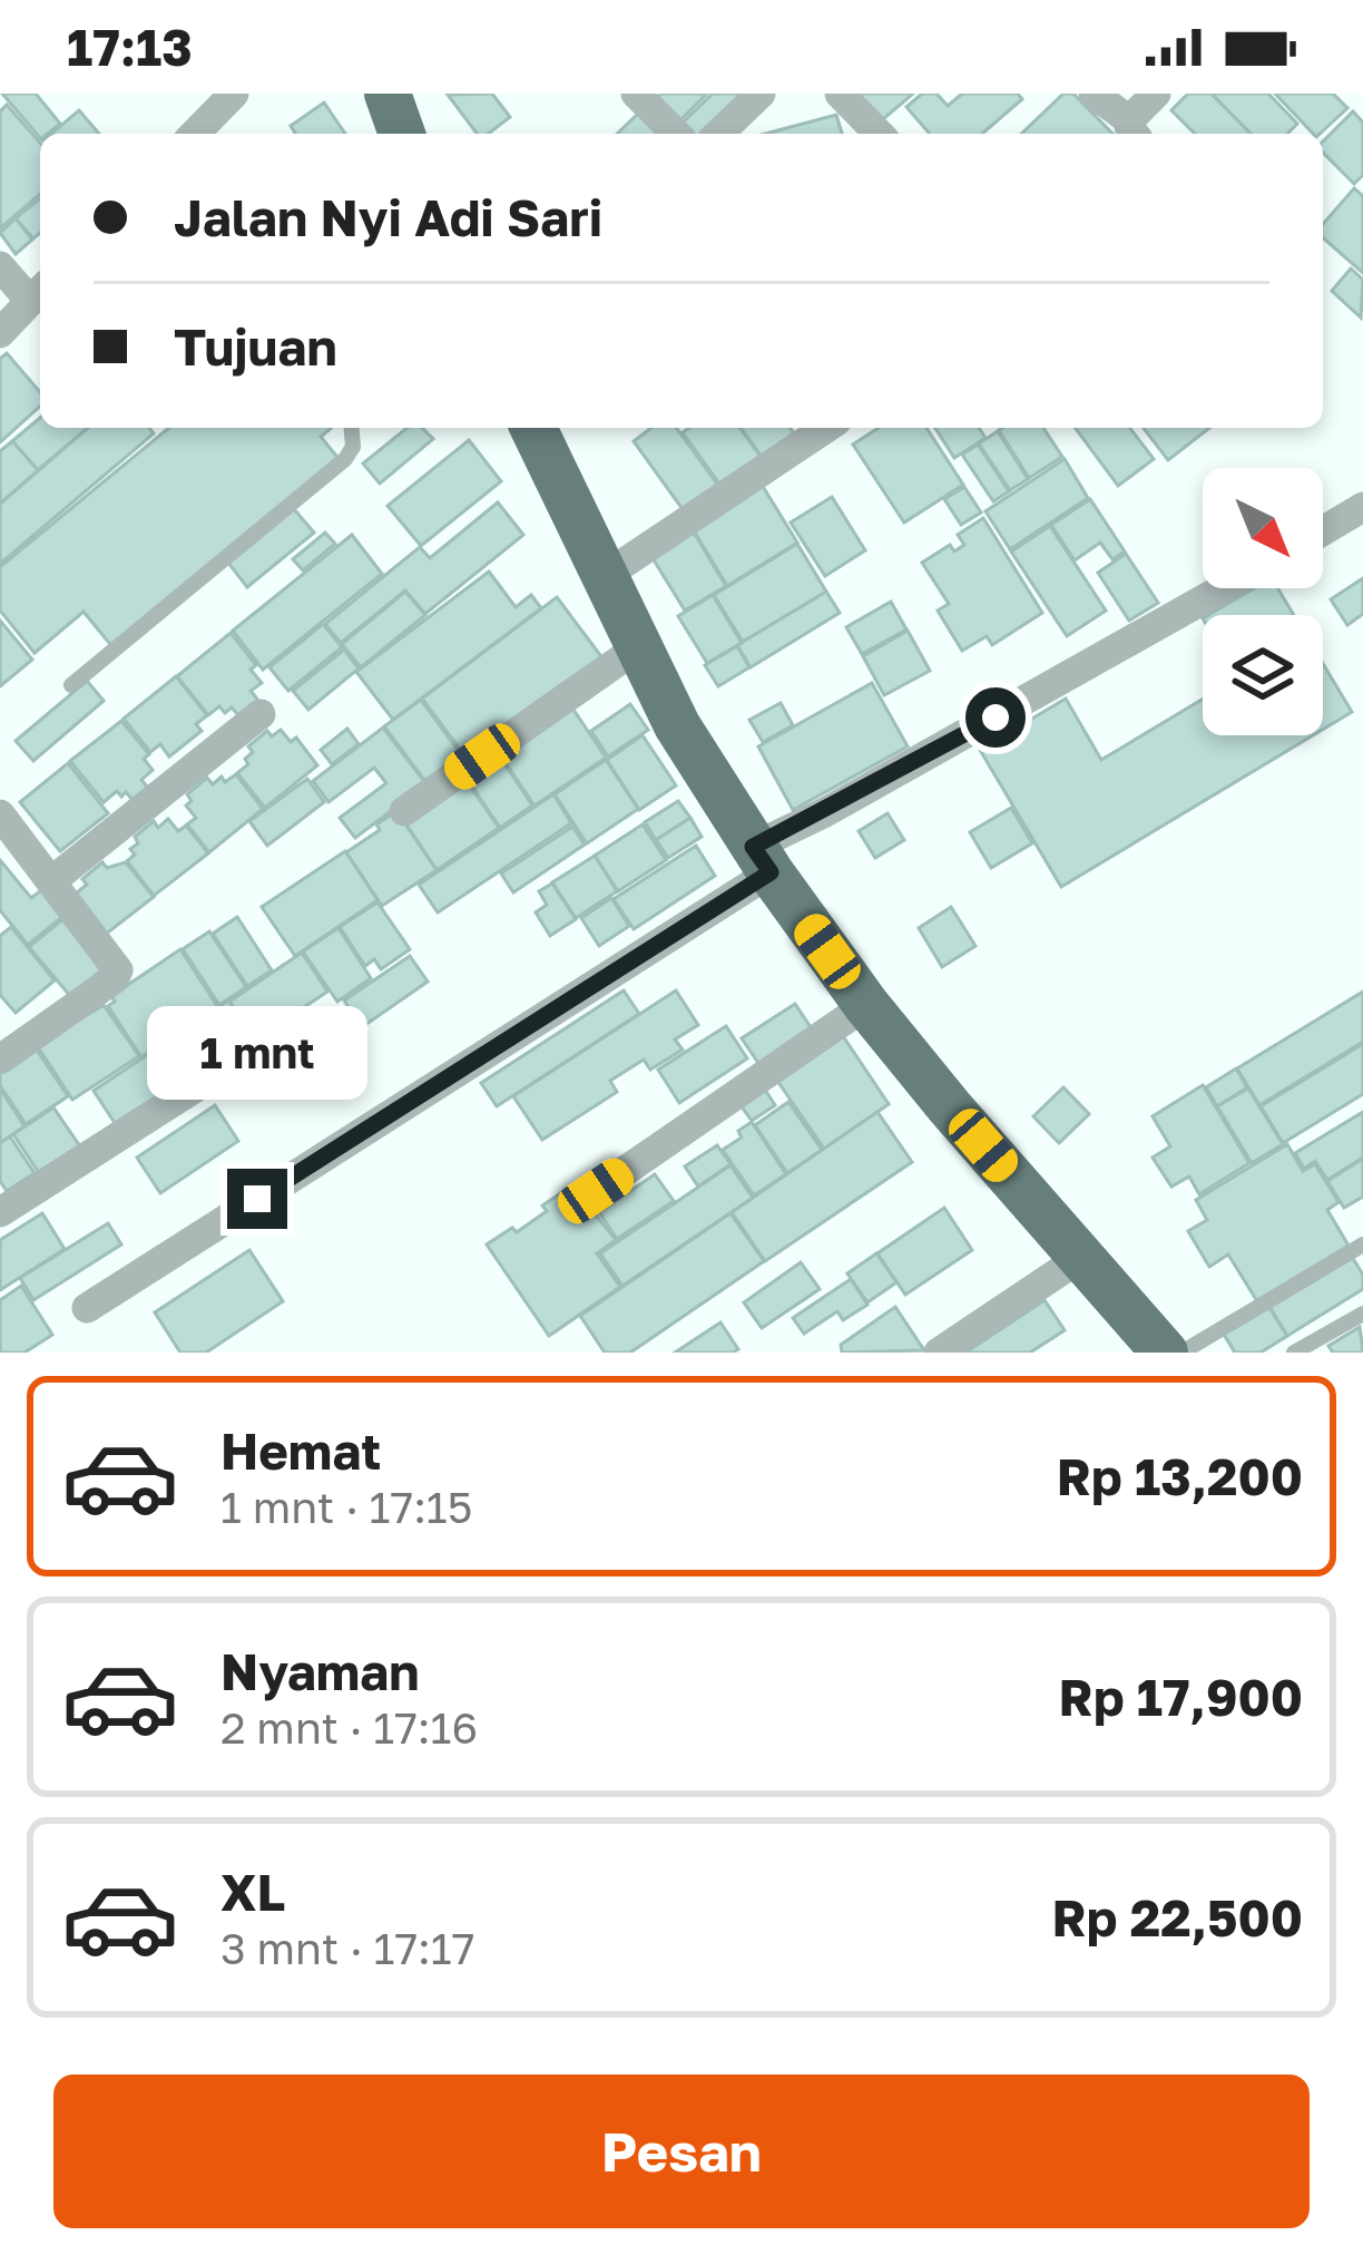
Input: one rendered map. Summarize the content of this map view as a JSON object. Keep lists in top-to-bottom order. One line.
{"north":"bottom right","page":{"status":"17:13","banner":["Jalan Nyi Adi Sari","Tujuan"],"bubble":"1 mnt","list":[{"name":"Hemat","note":"1 mnt · 17:15","value":"Rp 13,200"},{"name":"Nyaman","note":"2 mnt · 17:16","value":"Rp 17,900"},{"name":"XL","note":"3 mnt · 17:17","value":"Rp 22,500"}],"buttons":"Pesan"}}
